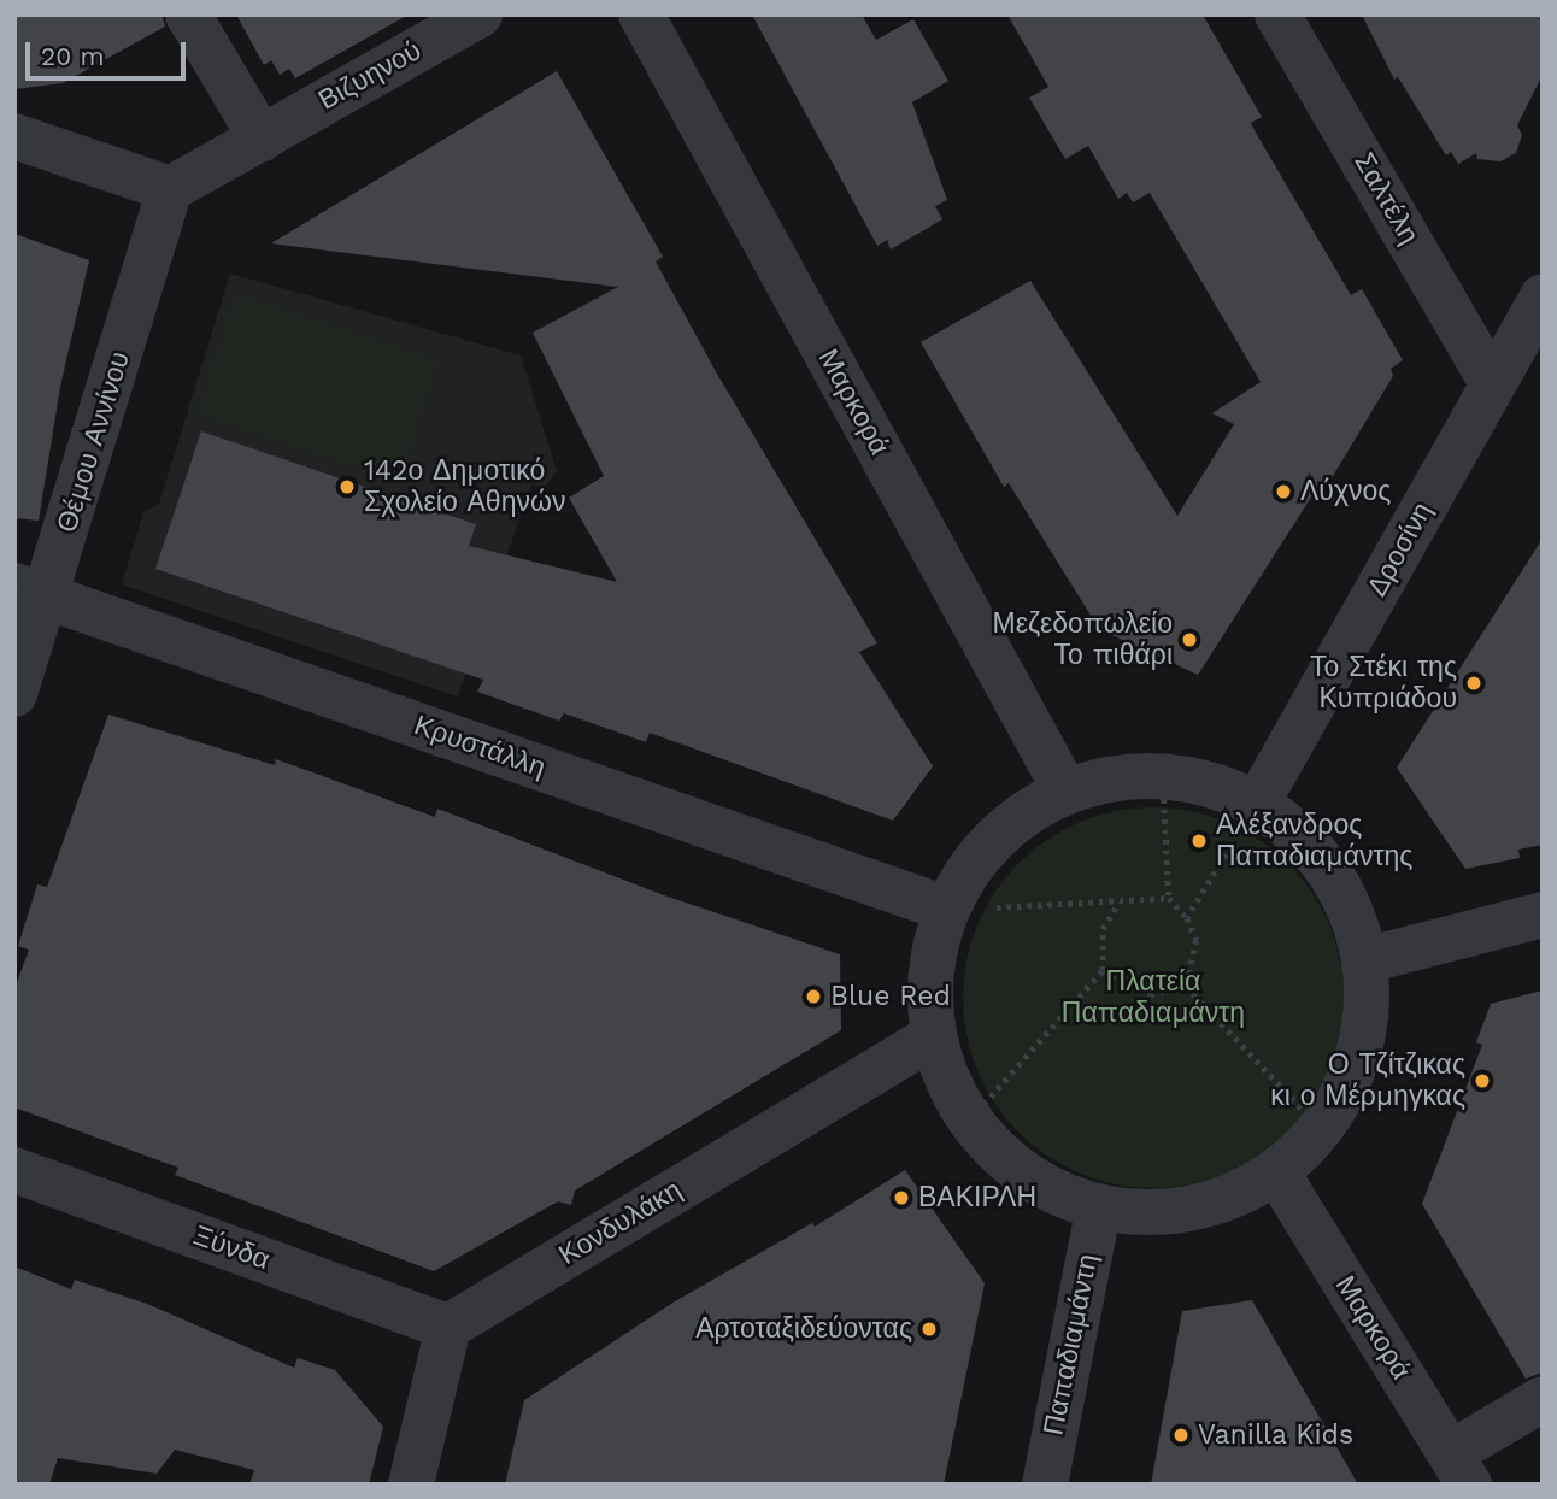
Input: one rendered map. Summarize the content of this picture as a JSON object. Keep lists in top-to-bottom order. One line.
{"streets":{"street":["Βιζυηνού","Σαλτέλη","Μαρκορά","Θέμου Αννίνου","Δροσίνη","Κρυστάλλη","Κονδυλάκη","Ξύνδα","Παπαδιαμάντη"]},"crossings":[["Βιζυηνού","Θέμου Αννίνου"],["Σαλτέλη","Δροσίνη"],["Θέμου Αννίνου","Κρυστάλλη"],["Κονδυλάκη","Ξύνδα"]],"parks":["Πλατεία Παπαδιαμάντη"],"places":["142ο Δημοτικό Σχολείο Αθηνών","Λύχνος","Μεζεδοπωλείο Το πιθάρι","Το Στέκι της Κυπριάδου","Αλέξανδρος Παπαδιαμάντης","Blue Red","Ο Τζίτζικας κι ο Μέρμηγκας","ΒΑΚΙΡΛΗ","Αρτοταξιδεύοντας","Vanilla Kids"],"scale_bar":"20 m"}
